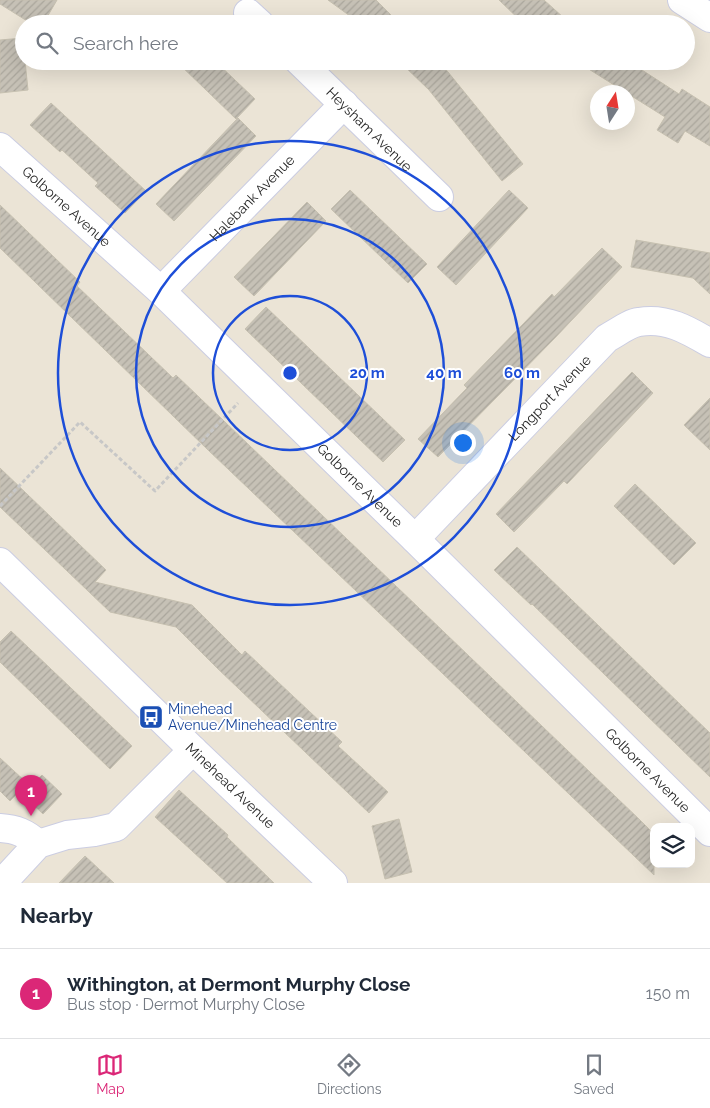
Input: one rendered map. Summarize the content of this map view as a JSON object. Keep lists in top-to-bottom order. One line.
{"streets":{"street":["Heysham Avenue","Halebank Avenue","Golborne Avenue","Longport Avenue","Minehead Avenue"]},"crossings":[["Heysham Avenue","Halebank Avenue"],["Halebank Avenue","Golborne Avenue"],["Golborne Avenue","Longport Avenue"]],"places":{"bus stop":["Minehead Avenue/Minehead Centre"]},"north":"top","page":{"search":"Search here","pins":"1","heading":"Nearby","list":[{"mark":"1","name":"Withington, at Dermont Murphy Close","note":"Bus stop · Dermot Murphy Close","value":"150 m"}],"nav":["Map","Directions","Saved"]},"rings":["20 m","40 m","60 m"]}
